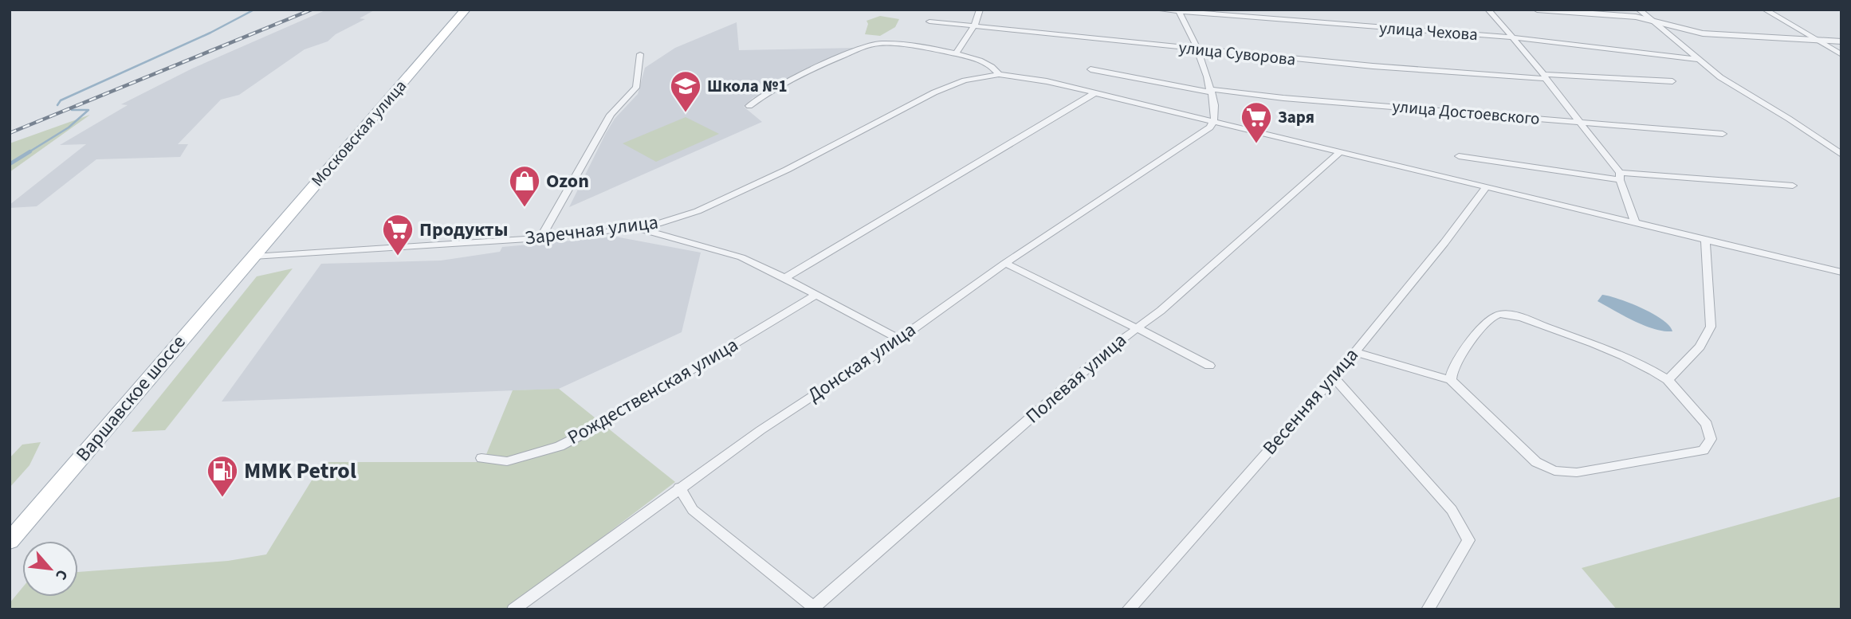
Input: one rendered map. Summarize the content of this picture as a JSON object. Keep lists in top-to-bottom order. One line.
{"streets":{"main road":["Московская улица","Варшавское шоссе"],"street":["улица Чехова","улица Суворова","улица Достоевского","Заречная улица","Донская улица","Полевая улица","Рождественская улица","Весенняя улица"]},"crossings":[["Московская улица","Заречная улица"],["Московская улица","Варшавское шоссе"],["Заречная улица","Варшавское шоссе"]],"places":{"school or university":["Школа №1"],"supermarket":["Заря","Продукты"],"shop":["Ozon"],"fuel station":["MMK Petrol"]},"north":"bottom right"}
